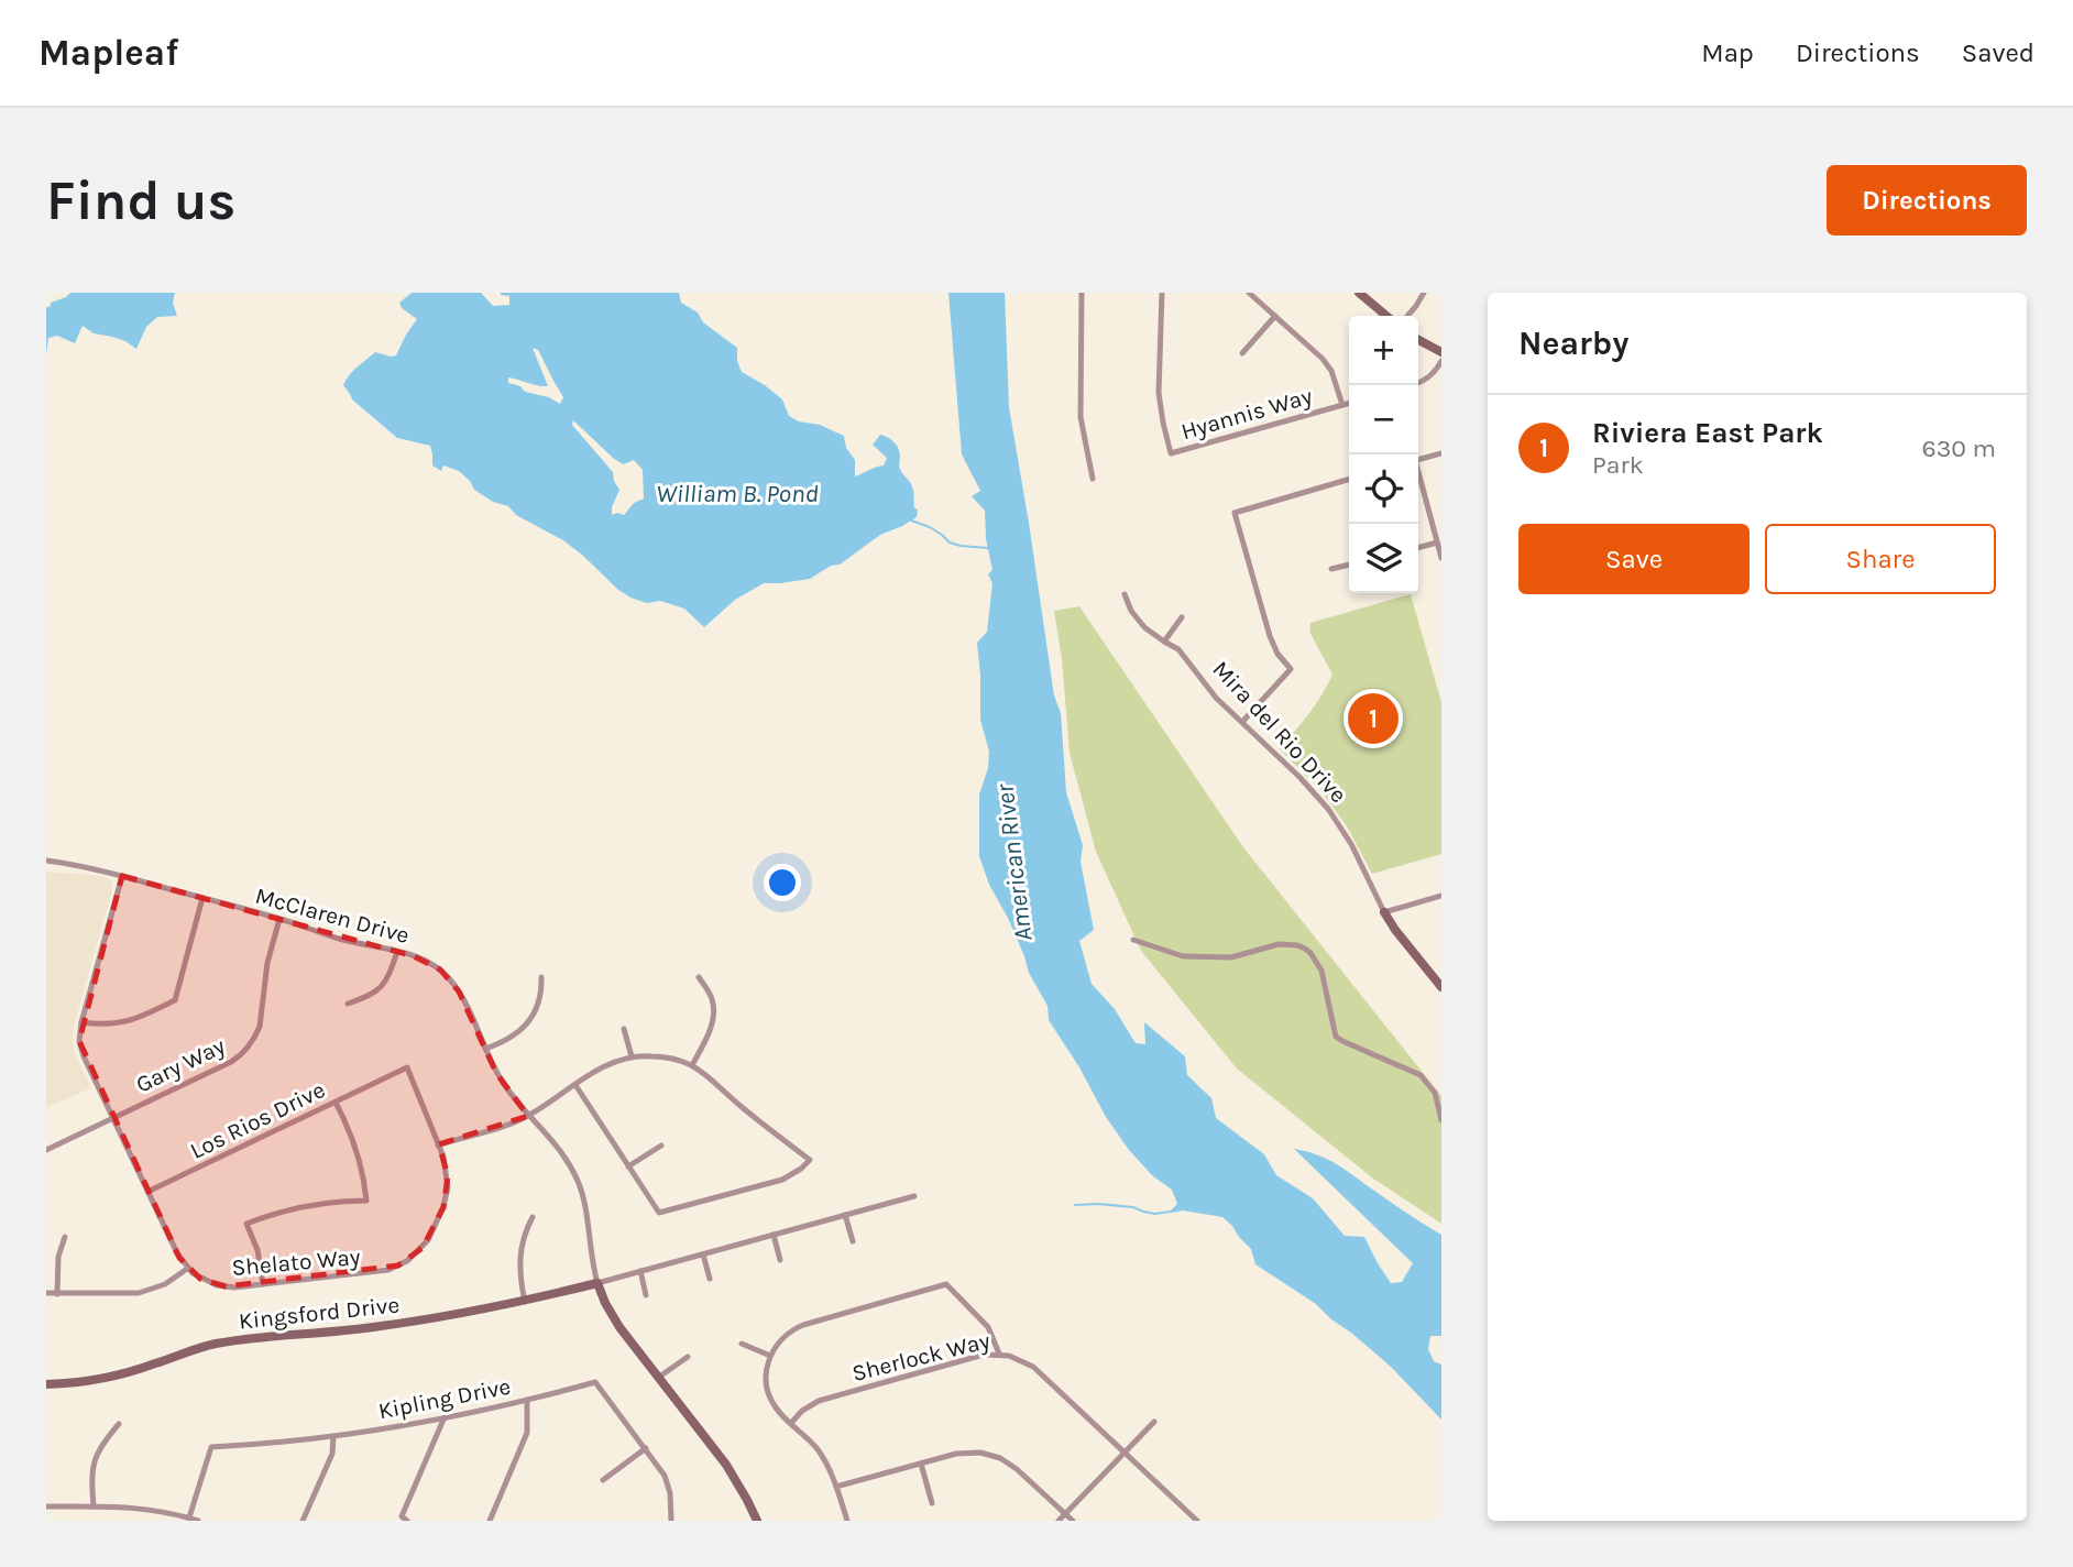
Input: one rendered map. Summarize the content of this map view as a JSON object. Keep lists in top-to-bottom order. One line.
{"streets":{"street":["Hyannis Way","Mira del Rio Drive","McClaren Drive","Gary Way","Los Rios Drive","Shelato Way","Kingsford Drive","Sherlock Way","Kipling Drive"]},"crossings":[["McClaren Drive","Gary Way"],["McClaren Drive","Kingsford Drive"],["Los Rios Drive","Shelato Way"]],"water":["William B. Pond","American River"],"page":{"header":"Mapleaf","nav":["Map","Directions","Saved"],"buttons":["Directions",["Save","Share"]],"title":"Find us","heading":"Nearby","map_buttons":["+","−"],"list":[{"mark":"1","name":"Riviera East Park","note":"Park","value":"630 m"}],"pins":"1"}}
